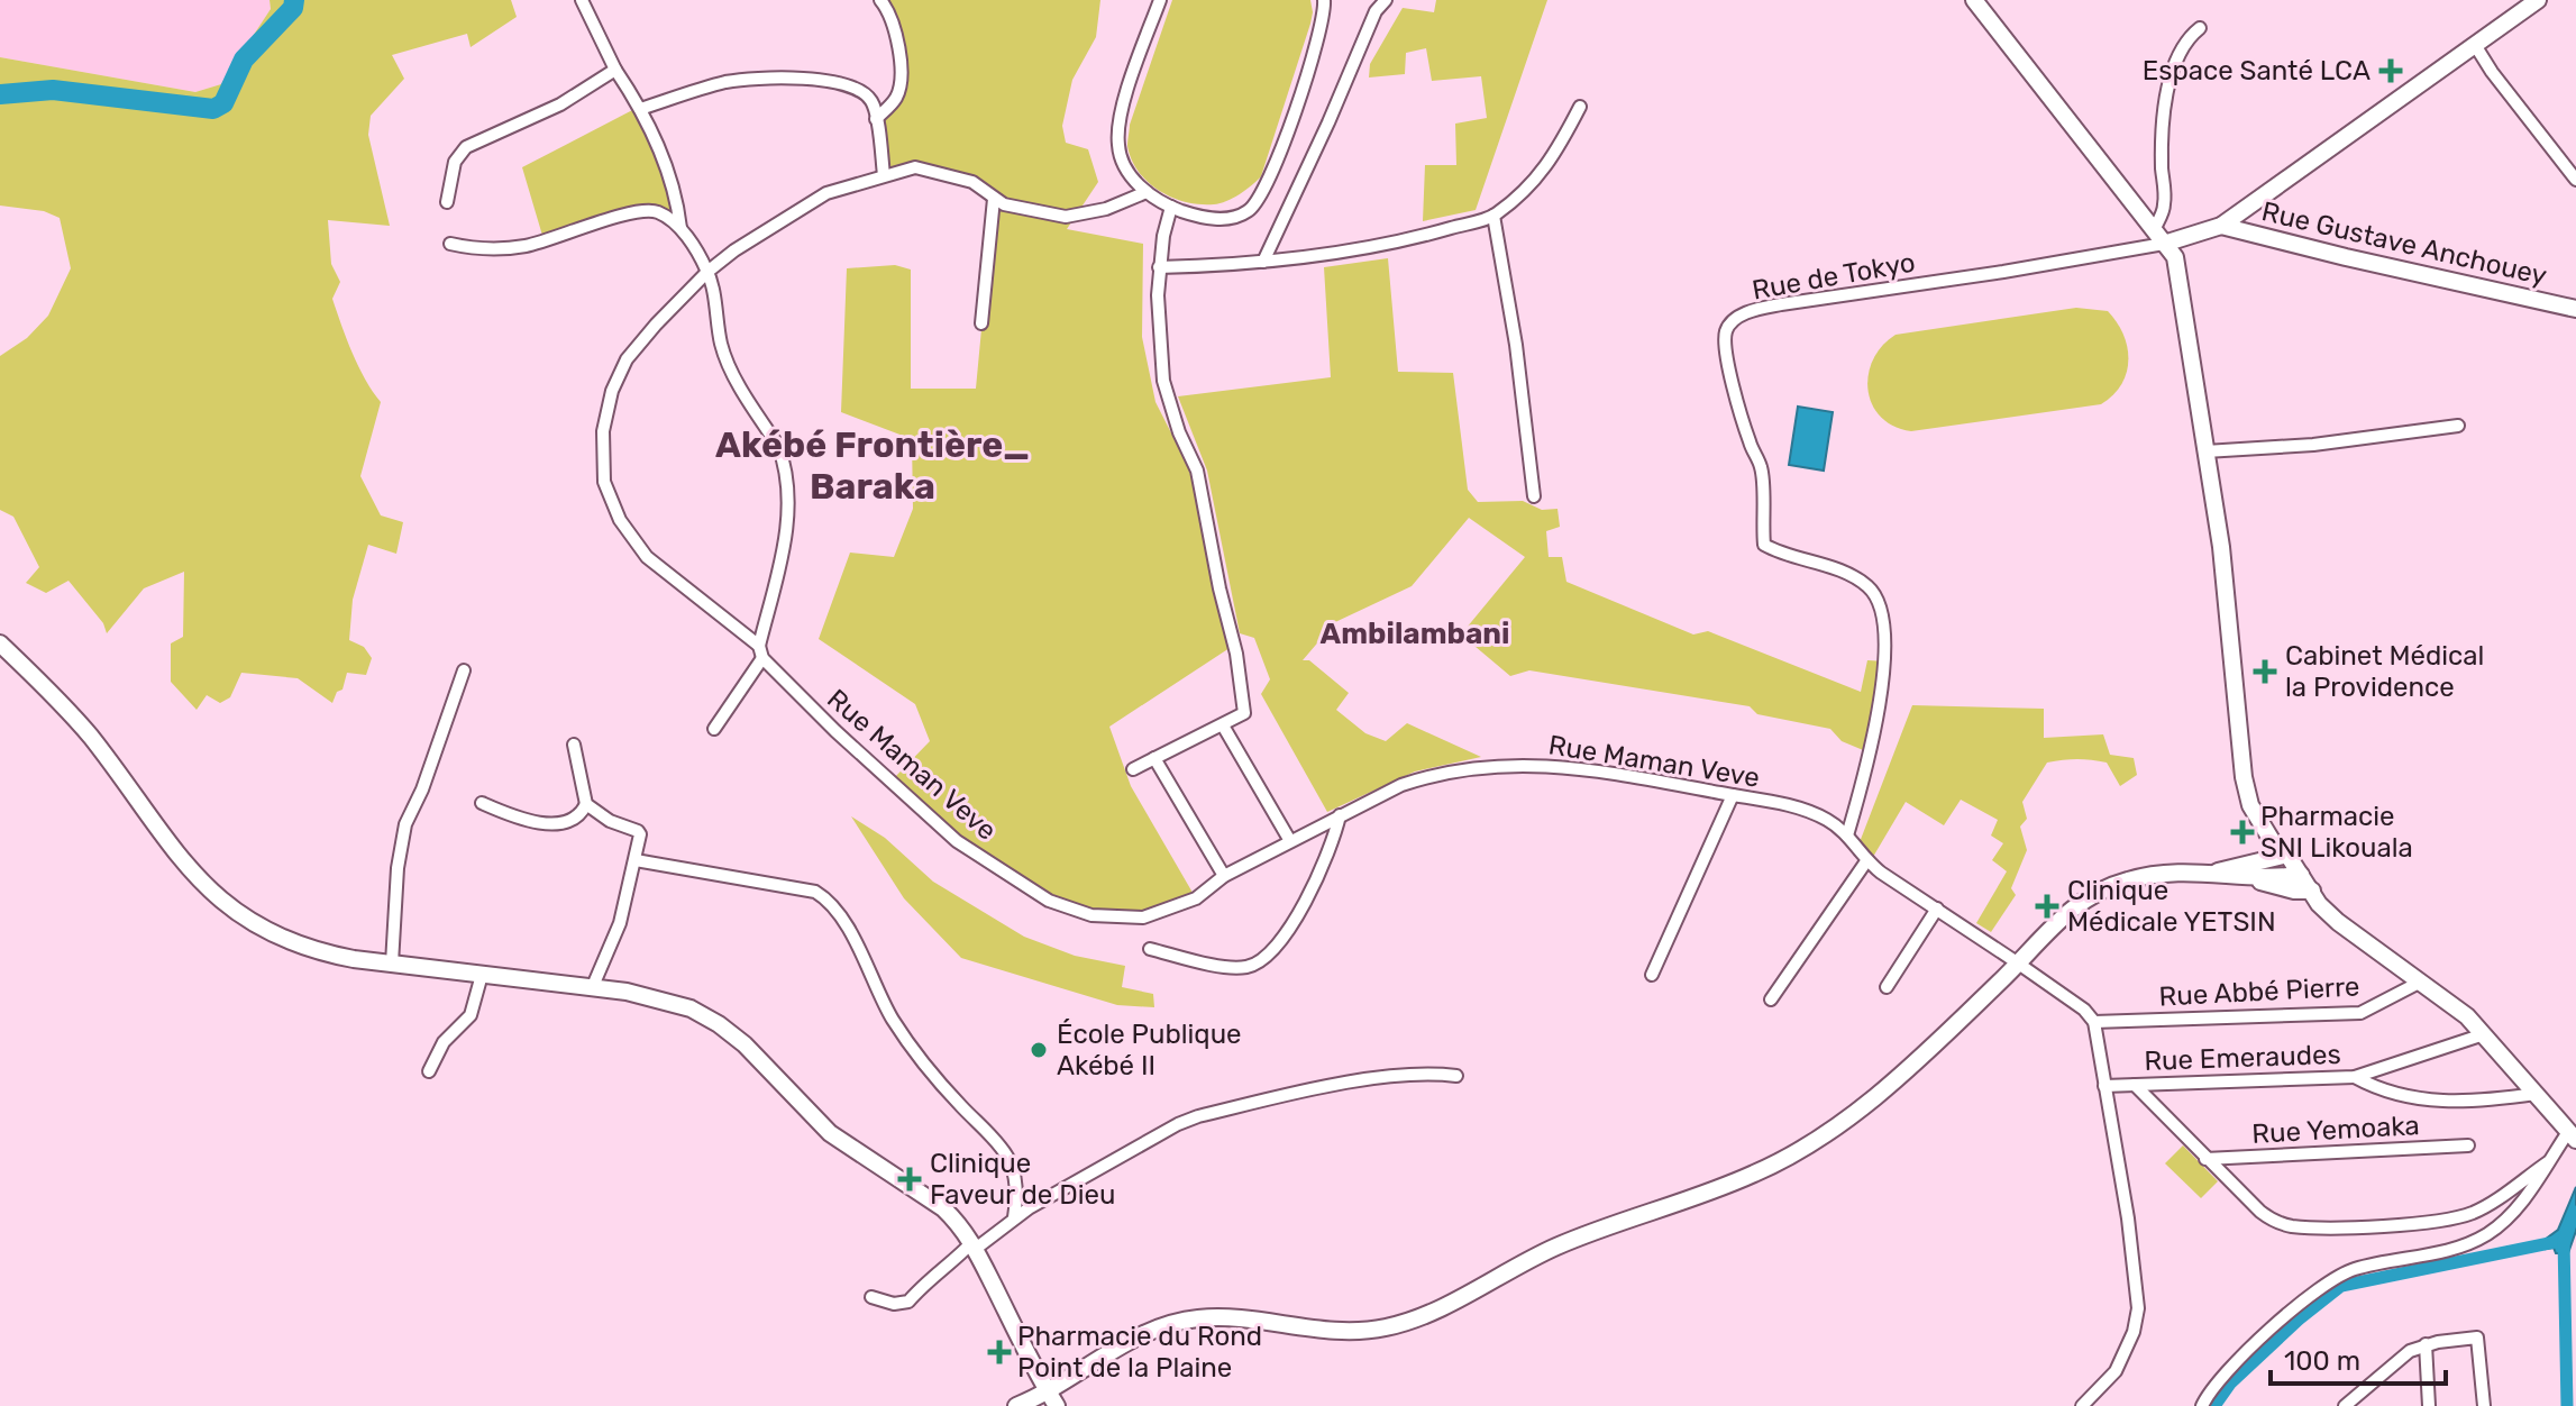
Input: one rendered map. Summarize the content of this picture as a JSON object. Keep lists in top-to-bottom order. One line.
{"streets":{"main road":["Rue Gustave Anchouey"],"street":["Rue de Tokyo","Rue Maman Veve","Rue Abbé Pierre","Rue Emeraudes","Rue Yemoaka"]},"crossings":[["Rue de Tokyo","Rue Maman Veve"],["Rue Maman Veve","Rue Abbé Pierre"]],"districts":["Akébé Frontière_ Baraka","Ambilambani"],"places":{"health":["Espace Santé LCA","Cabinet Médical la Providence","Pharmacie SNI Likouala","Clinique Médicale YETSIN","Clinique Faveur de Dieu","Pharmacie du Rond Point de la Plaine"],"other":["École Publique Akébé II"]},"scale_bar":"100 m"}
